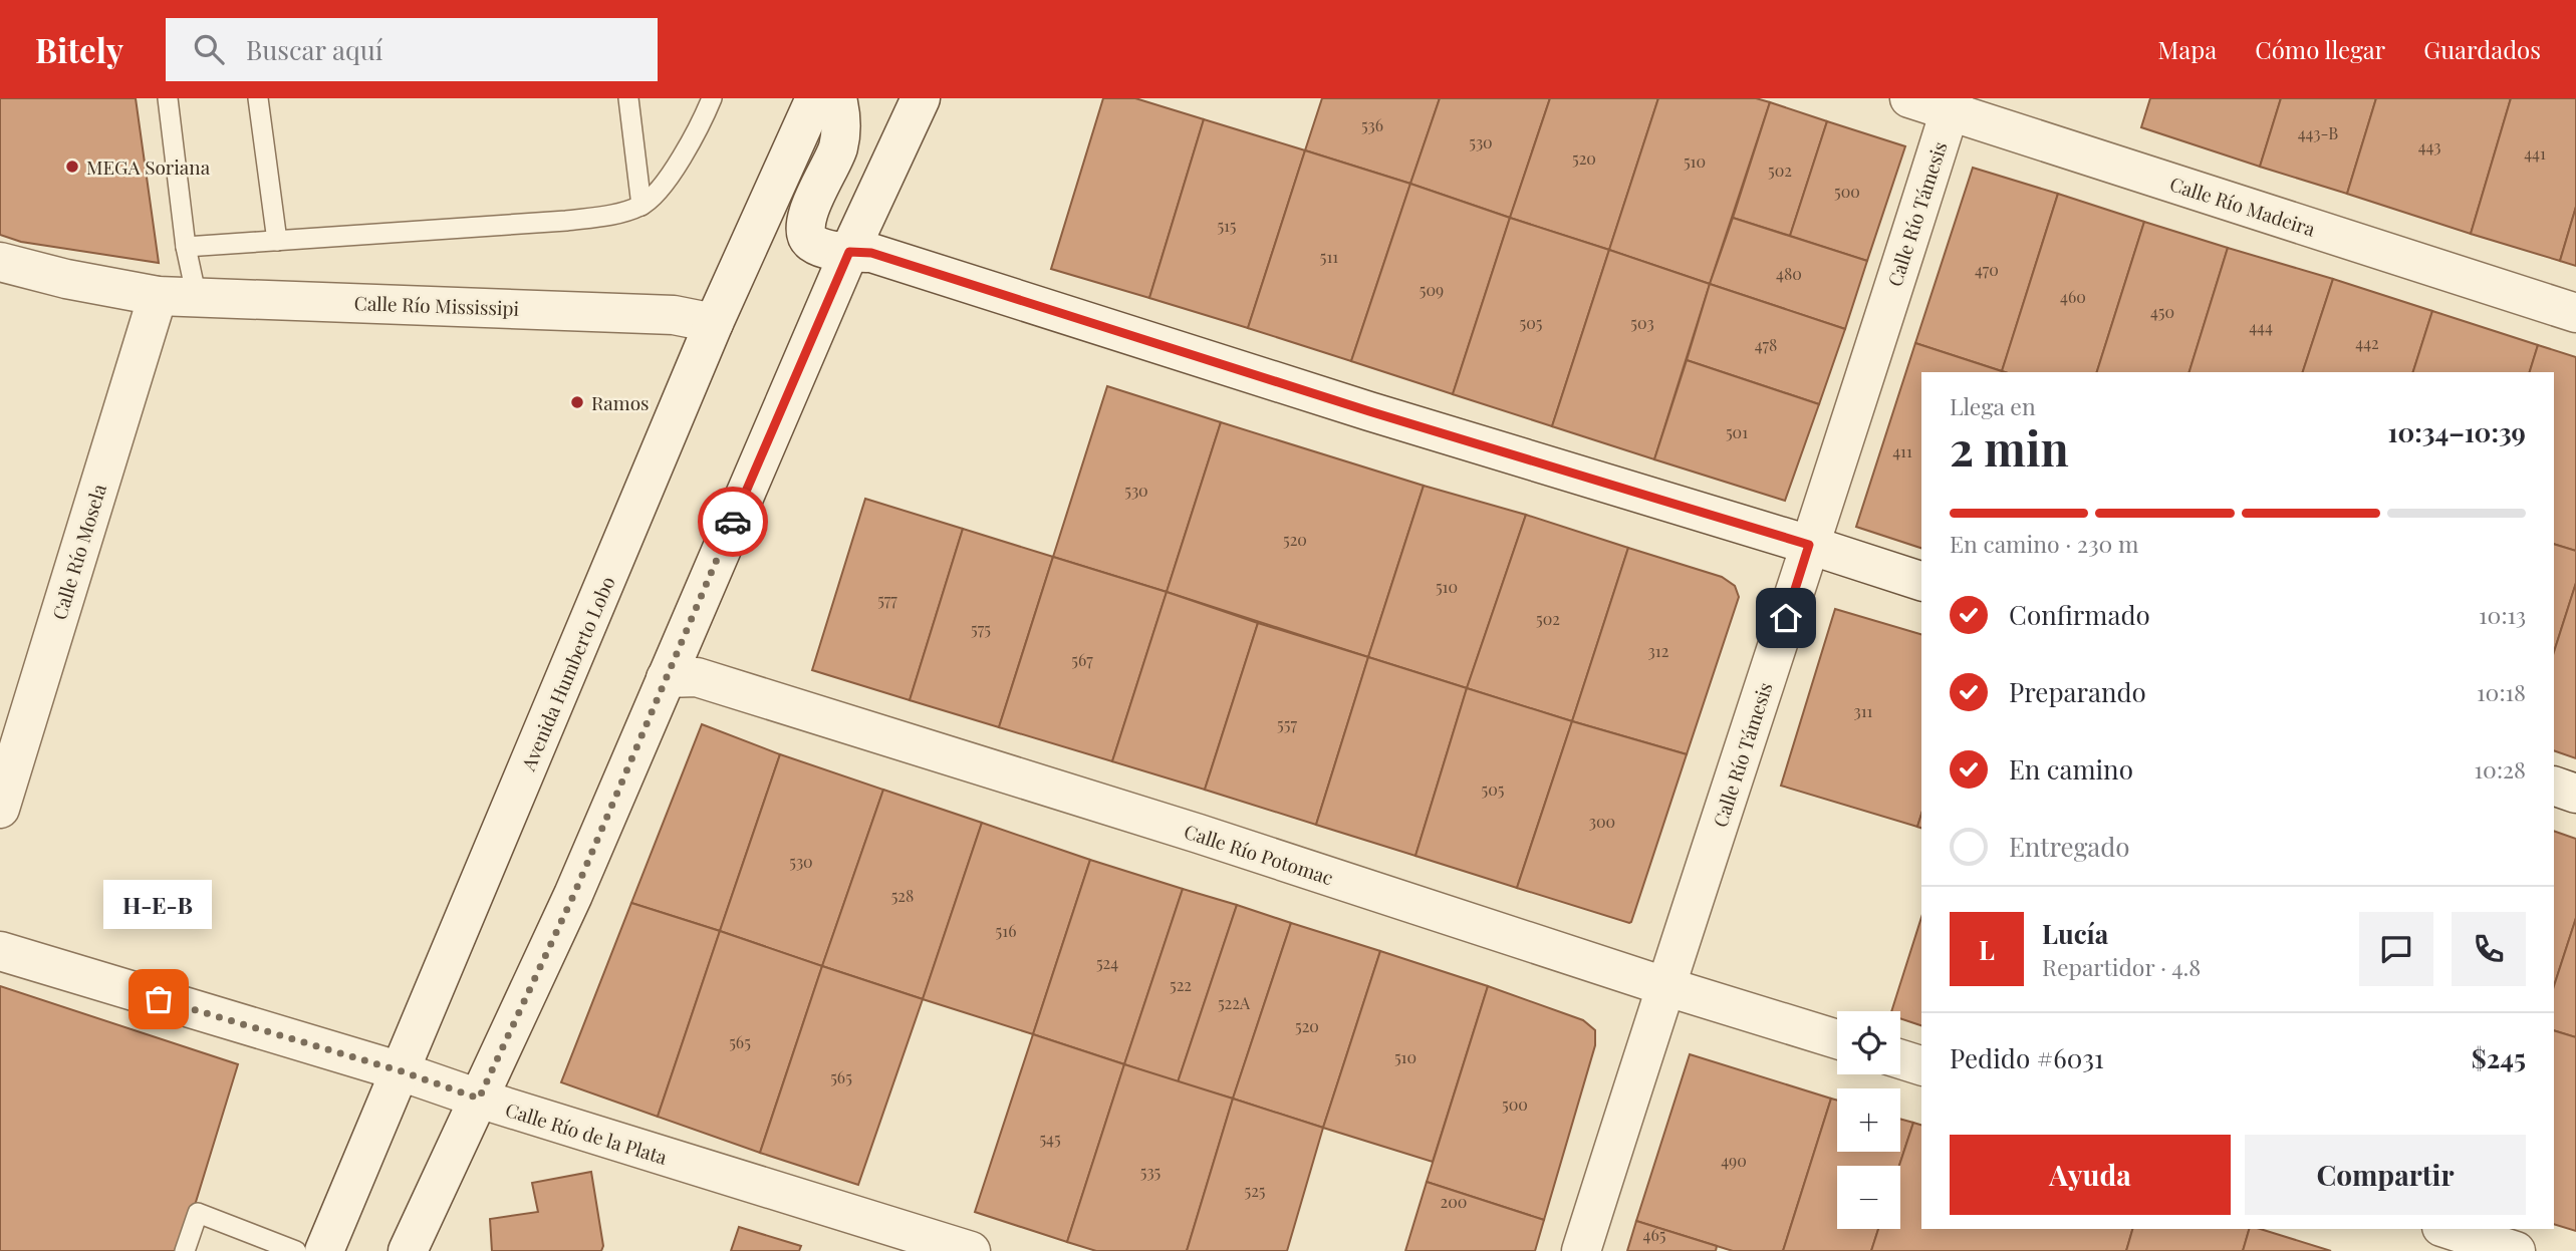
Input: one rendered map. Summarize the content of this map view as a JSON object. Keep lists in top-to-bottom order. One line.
{"streets":{"street":["Calle Río Madeira","Calle Río Támesis","Calle Río Mississipi","Calle Río Mosela","Avenida Humberto Lobo","Calle Río Potomac","Calle Río de la Plata"]},"crossings":[["Calle Río Madeira","Calle Río Támesis"],["Calle Río Támesis","Calle Río Potomac"],["Calle Río Mississipi","Calle Río Mosela"],["Calle Río Mississipi","Avenida Humberto Lobo"],["Avenida Humberto Lobo","Calle Río de la Plata"]],"places":["MEGA Soriana","Ramos","H-E-B"],"house_numbers":["536","443-B","530","443","441","520","510","502","500","515","511","470","480","509","460","450","505","503","444","442","478","501","411","530","520","510","577","502","575","312","567","311","557","505","300","530","528","516","524","522","522A","520","565","510","565","500","545","490","535","525","200","465"],"page":{"header":"Bitely","search":"Buscar aquí","nav":["Mapa","Cómo llegar","Guardados"],"heading":["2 min","Llega en","10:34–10:39"],"panel":["Lucía","Repartidor · 4.8","Pedido #6031","$245"],"bar":"En camino · 230 m","list":[["Confirmado","10:13"],["Preparando","10:18"],["En camino","10:28"],"Entregado"],"bubble":"H-E-B","round":"L","map_buttons":["+","−"],"buttons":["Ayuda","Compartir"]}}
